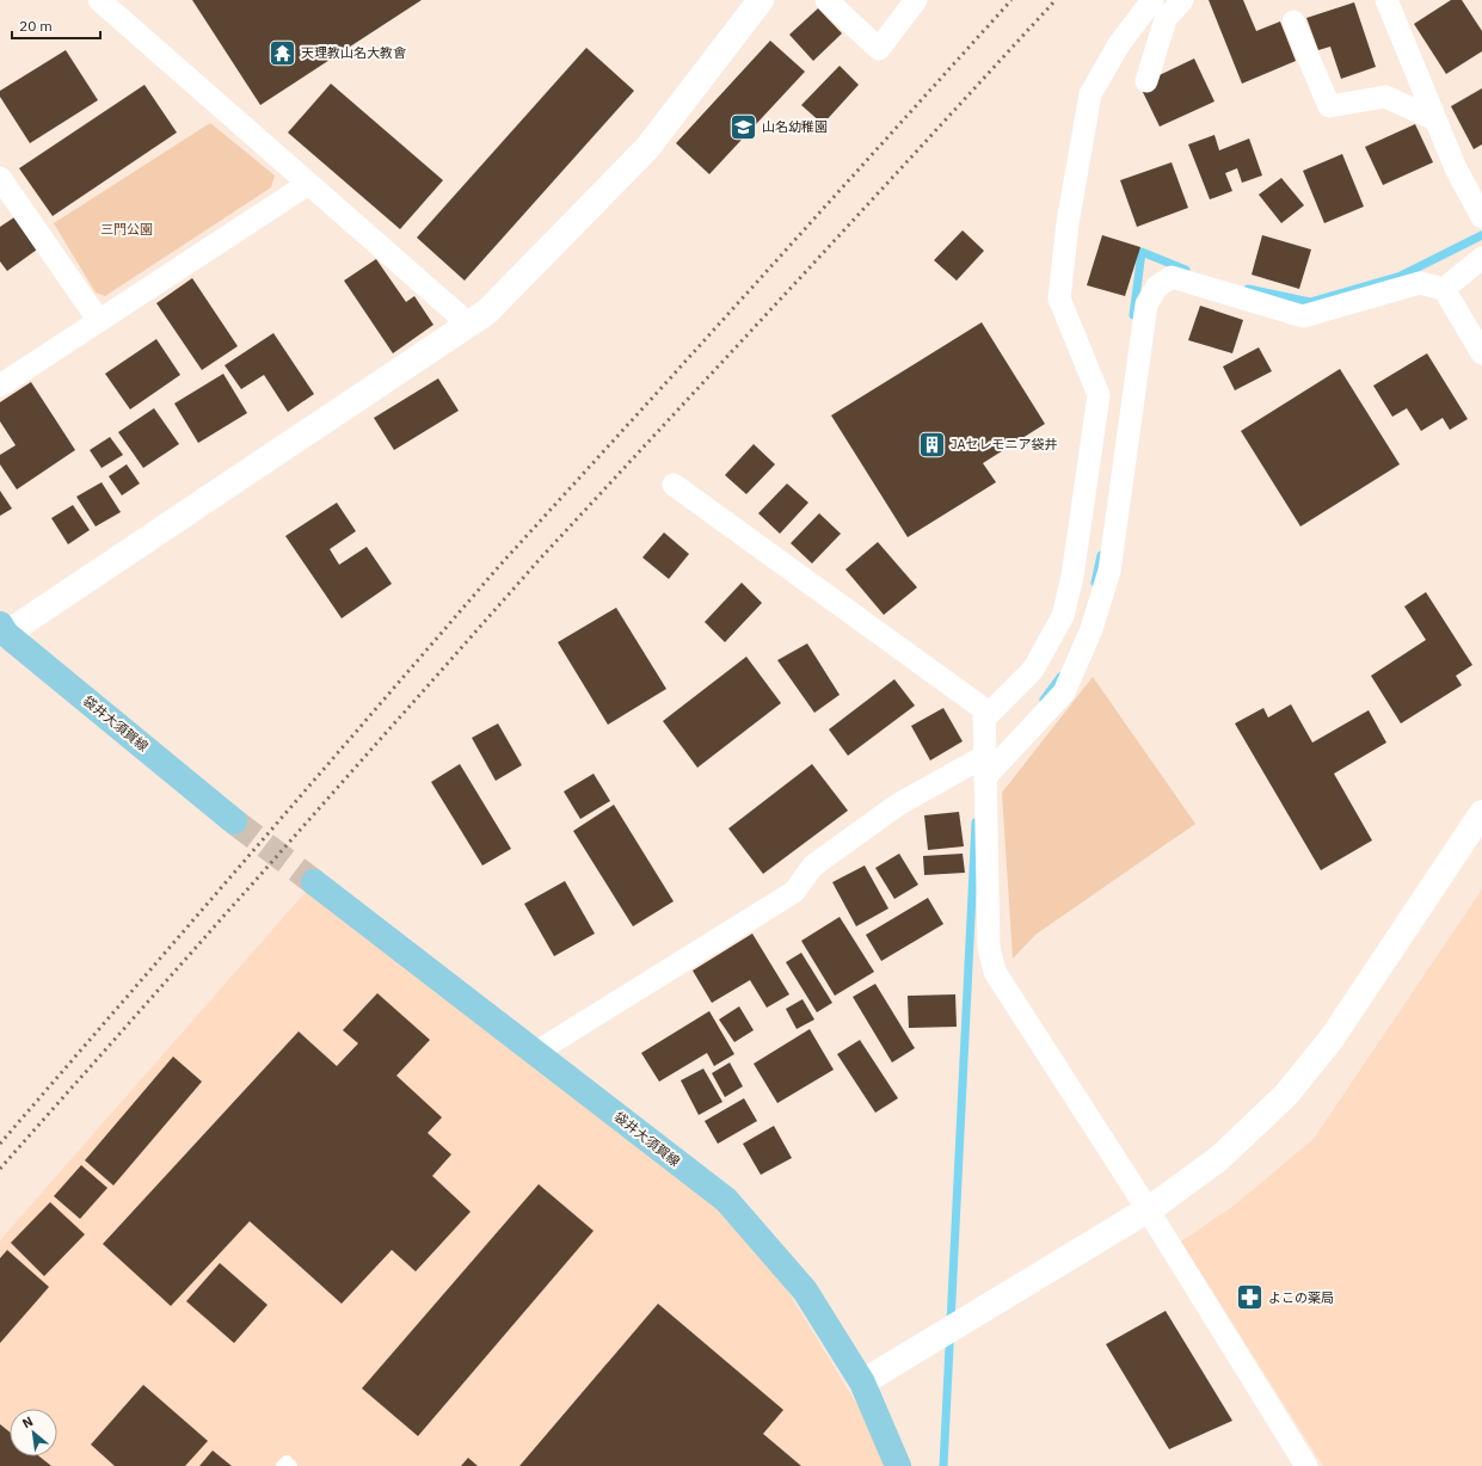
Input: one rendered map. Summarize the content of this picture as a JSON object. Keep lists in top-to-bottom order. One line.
{"streets":{"main road":["袋井大須賀線"]},"parks":["三門公園"],"places":{"temple":["天理教山名大教會"],"school or university":["山名幼稚園"],"building":["JAセレモニア袋井"],"pharmacy":["よこの薬局"]},"scale_bar":"20 m","north":"top left"}
